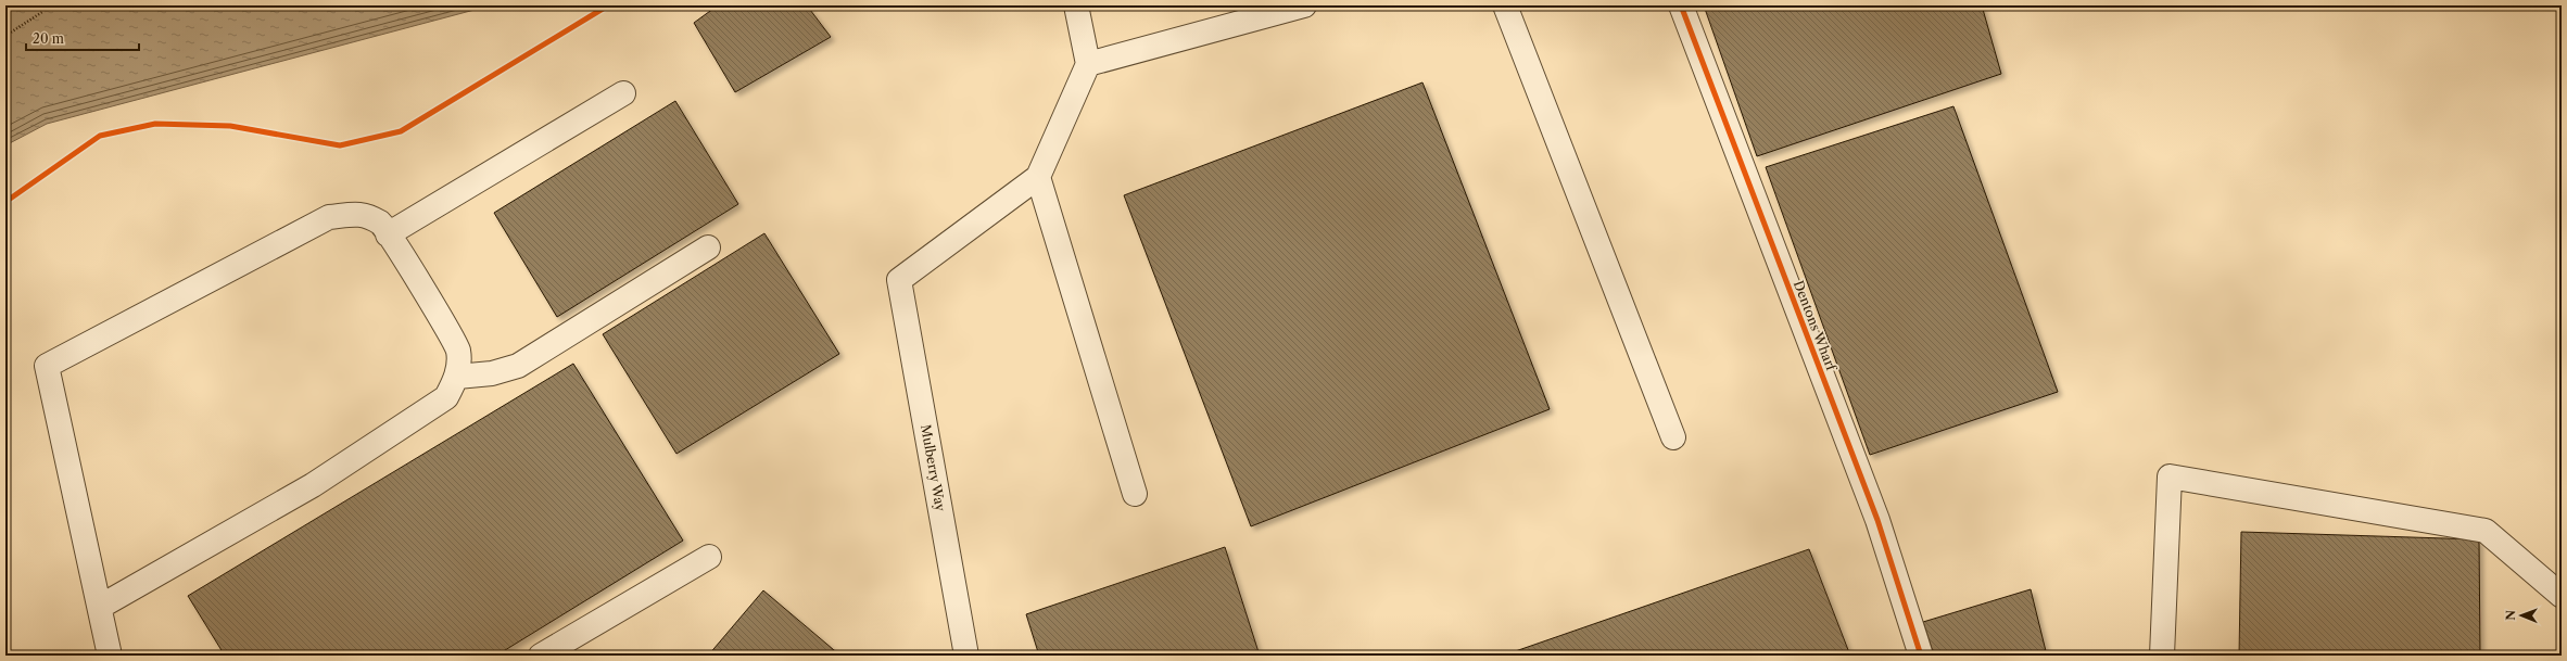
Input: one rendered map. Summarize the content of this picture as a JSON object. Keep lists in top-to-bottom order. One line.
{"streets":{"street":["Dentons Wharf","Mulberry Way"]},"scale_bar":"20 m","north":"left"}
